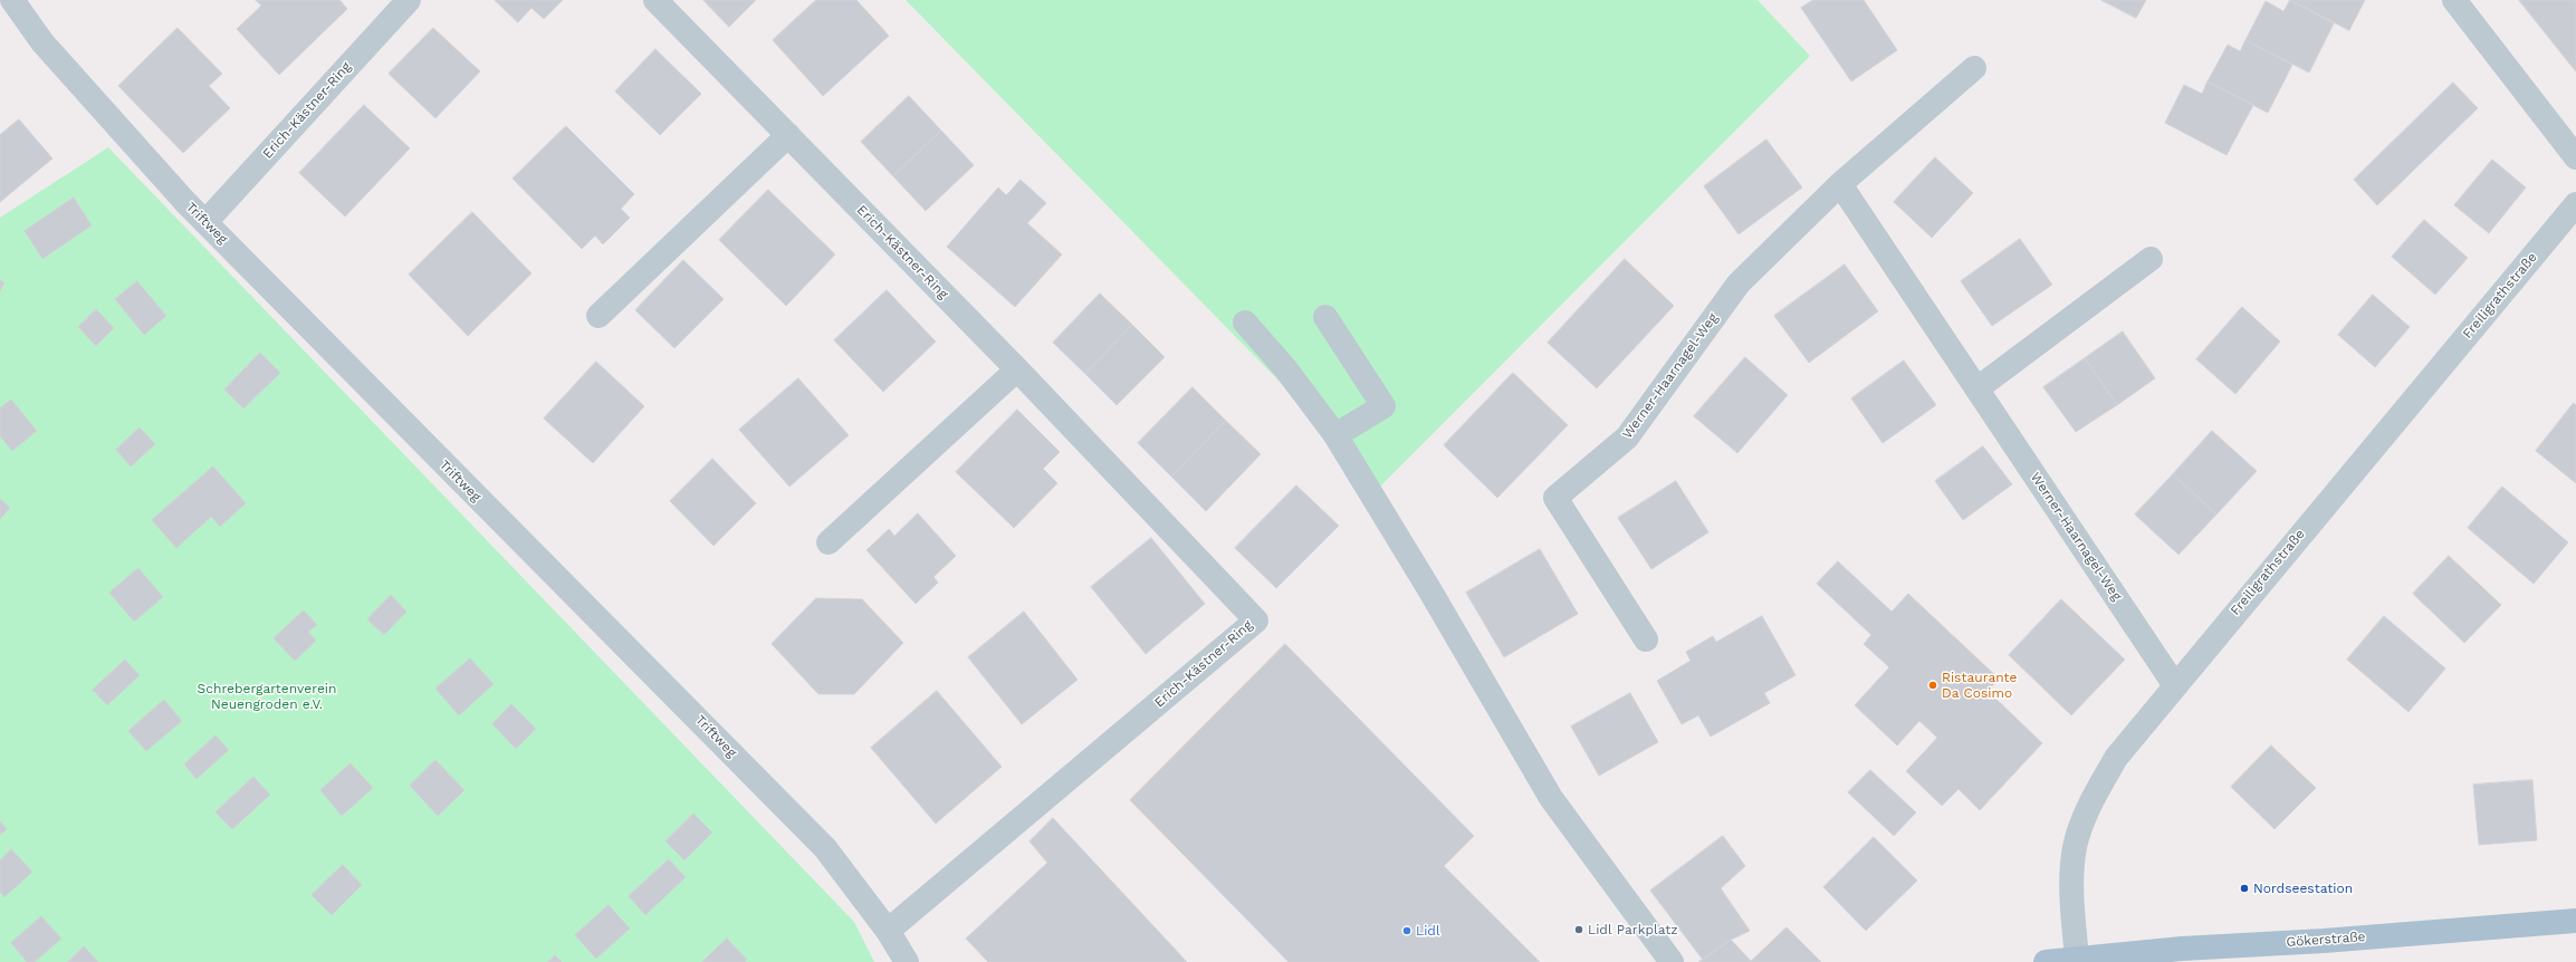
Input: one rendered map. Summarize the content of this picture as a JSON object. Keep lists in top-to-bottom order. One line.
{"streets":{"main road":["Gökerstraße"],"street":["Erich-Kästner-Ring","Triftweg","Freiligrathstraße","Werner-Haarnagel-Weg"]},"crossings":[["Erich-Kästner-Ring","Triftweg"],["Freiligrathstraße","Werner-Haarnagel-Weg"],["Freiligrathstraße","Gökerstraße"]],"parks":["Schrebergartenverein Neuengroden e.V."],"places":["Ristaurante Da Cosimo","Nordseestation","Lidl Parkplatz","Lidl"]}
